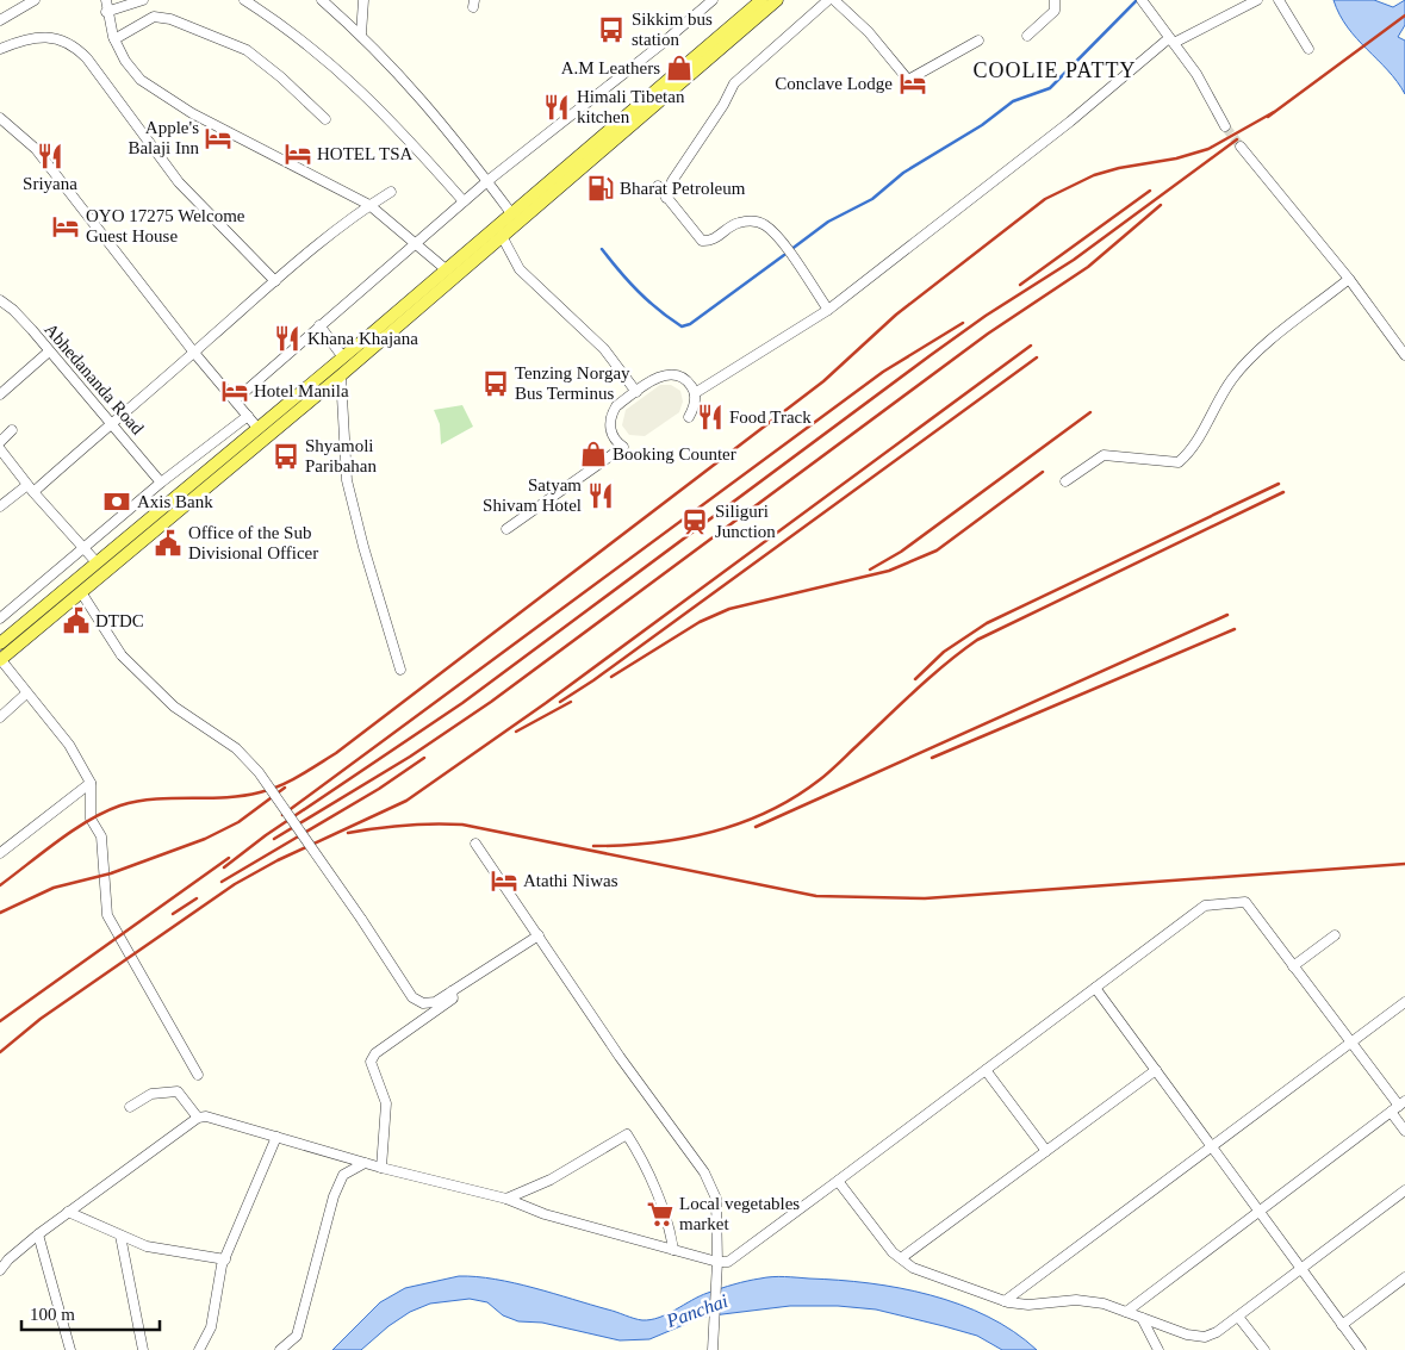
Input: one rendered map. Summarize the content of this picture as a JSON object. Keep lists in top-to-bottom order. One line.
{"streets":{"street":["Abhedananda Road"]},"districts":["COOLIE PATTY"],"water":["Panchai"],"places":{"bus stop":["Sikkim bus station","Tenzing Norgay Bus Terminus","Shyamoli Paribahan"],"shop":["A.M Leathers","Booking Counter"],"hotel":["Conclave Lodge","Apple's Balaji Inn","HOTEL TSA","OYO 17275 Welcome Guest House","Hotel Manila","Atathi Niwas"],"restaurant":["Himali Tibetan kitchen","Sriyana","Khana Khajana","Food Track","Satyam Shivam Hotel"],"fuel station":["Bharat Petroleum"],"bank":["Axis Bank"],"station":["Siliguri Junction"],"public building":["Office of the Sub Divisional Officer","DTDC"],"supermarket":["Local vegetables market"]},"scale_bar":"100 m"}
